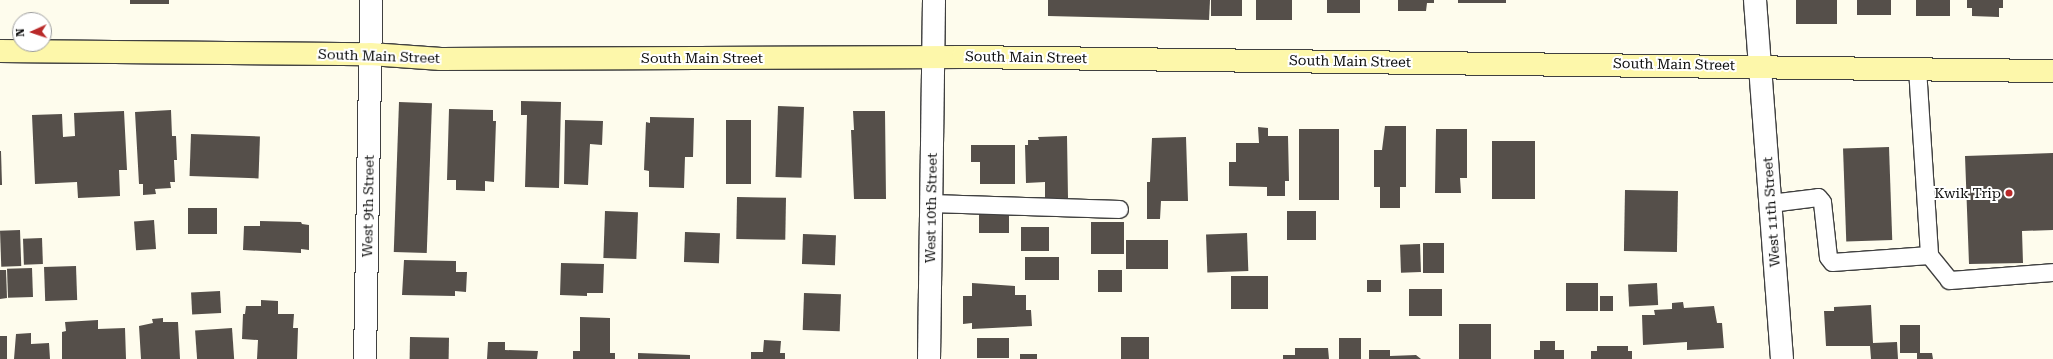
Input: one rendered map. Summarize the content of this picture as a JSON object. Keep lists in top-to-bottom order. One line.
{"streets":{"main road":["South Main Street"],"street":["West 9th Street","West 10th Street","West 11th Street"]},"crossings":[["South Main Street","West 9th Street"],["South Main Street","West 10th Street"],["South Main Street","West 11th Street"]],"places":["Kwik Trip"],"north":"left"}
